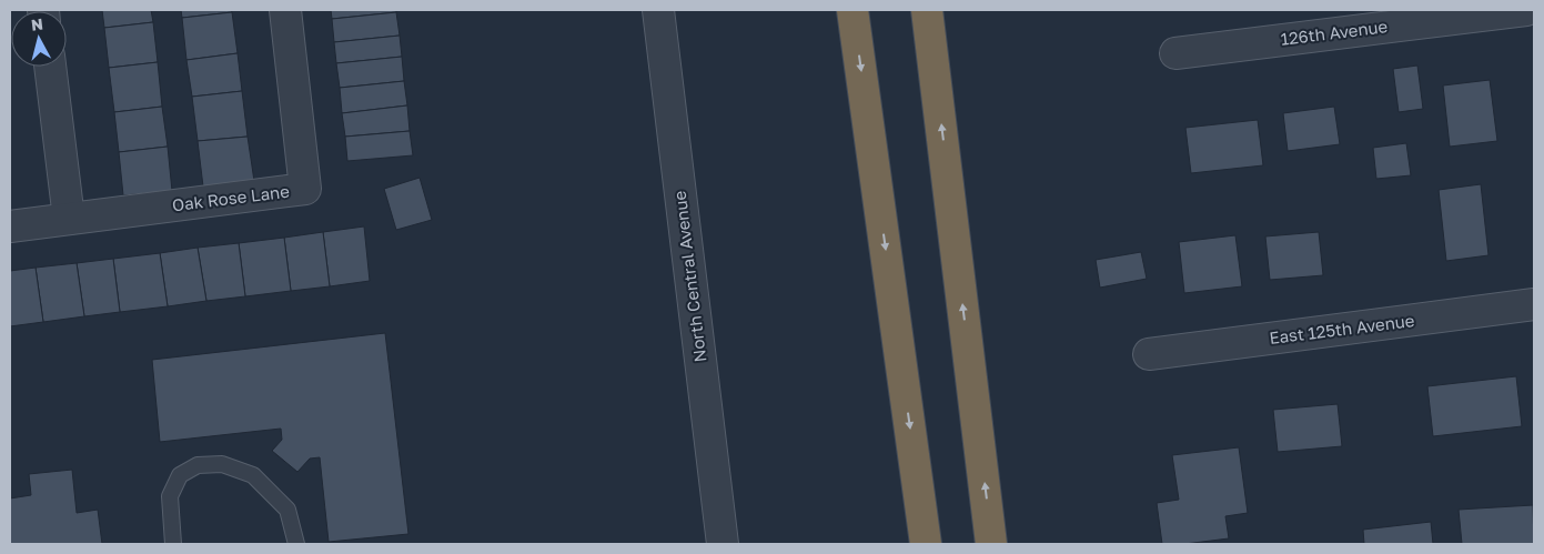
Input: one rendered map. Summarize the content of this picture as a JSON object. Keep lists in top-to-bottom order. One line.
{"streets":{"street":["126th Avenue","Oak Rose Lane","North Central Avenue","East 125th Avenue"]},"north":"top"}
